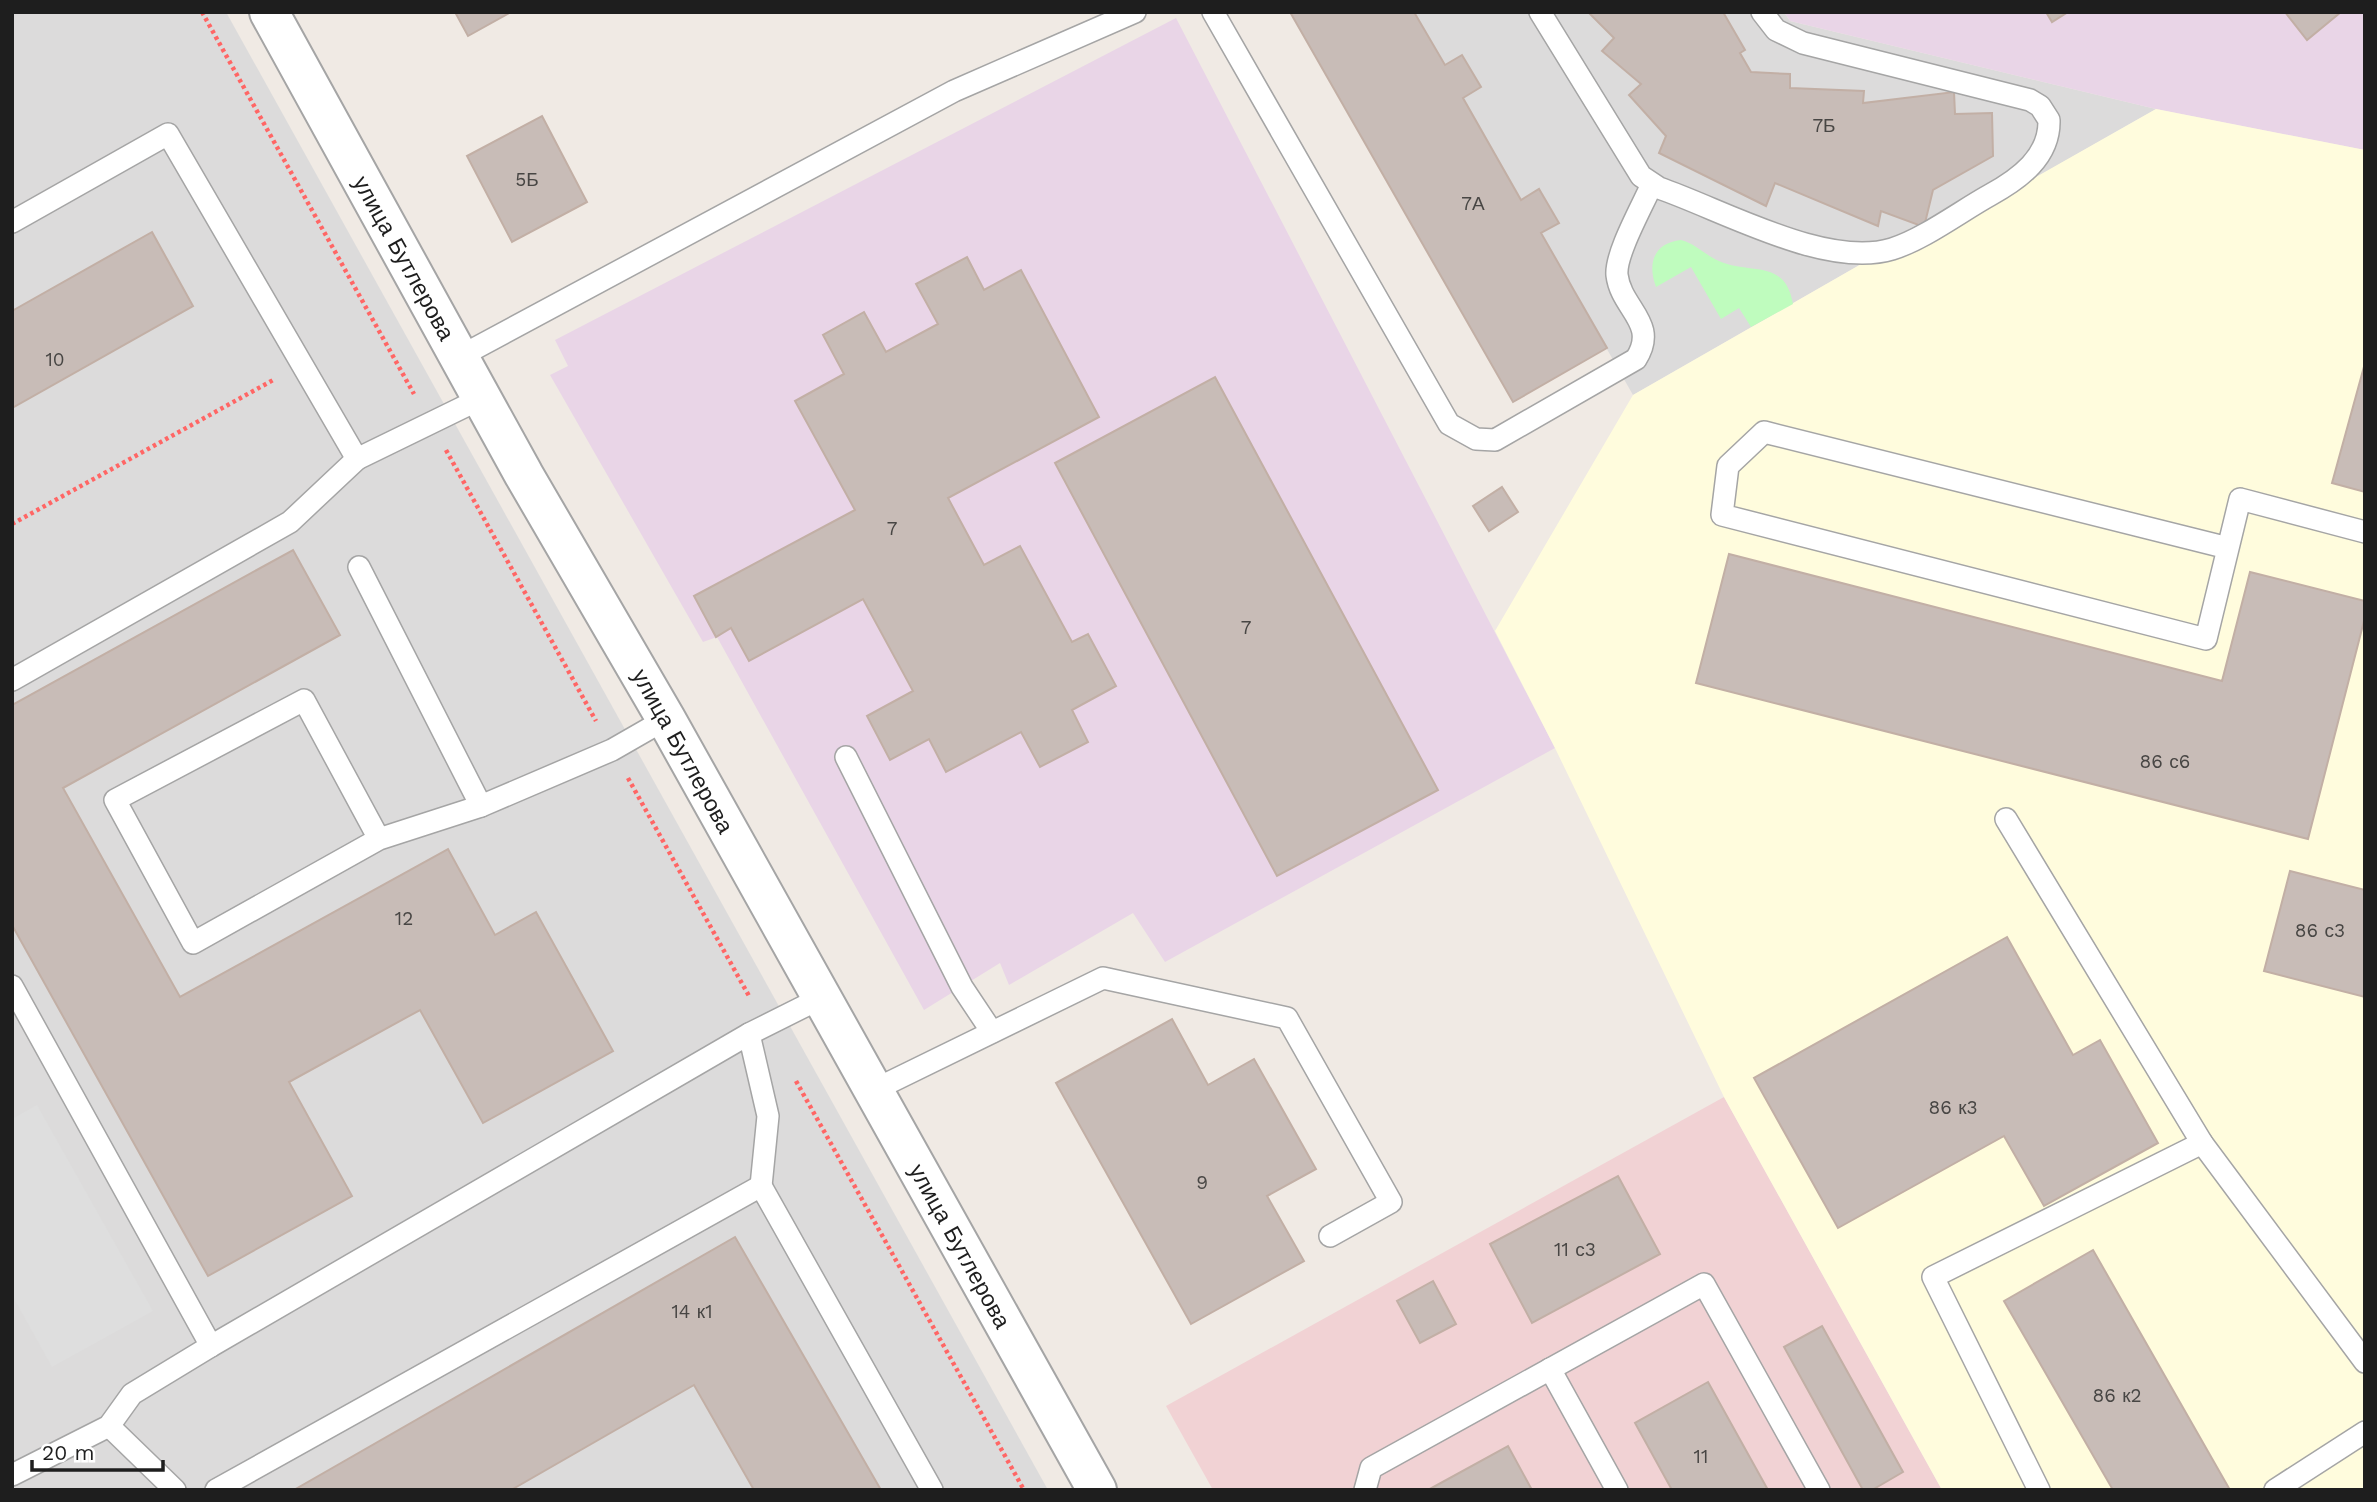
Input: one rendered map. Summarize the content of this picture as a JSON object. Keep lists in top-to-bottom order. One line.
{"streets":{"street":["улица Бутлерова"]},"house_numbers":["7Б","5Б","7А","10","7","7","86 с6","12","86 с3","86 к3","9","11 с3","14 к1","86 к2","11"],"scale_bar":"20 m"}
